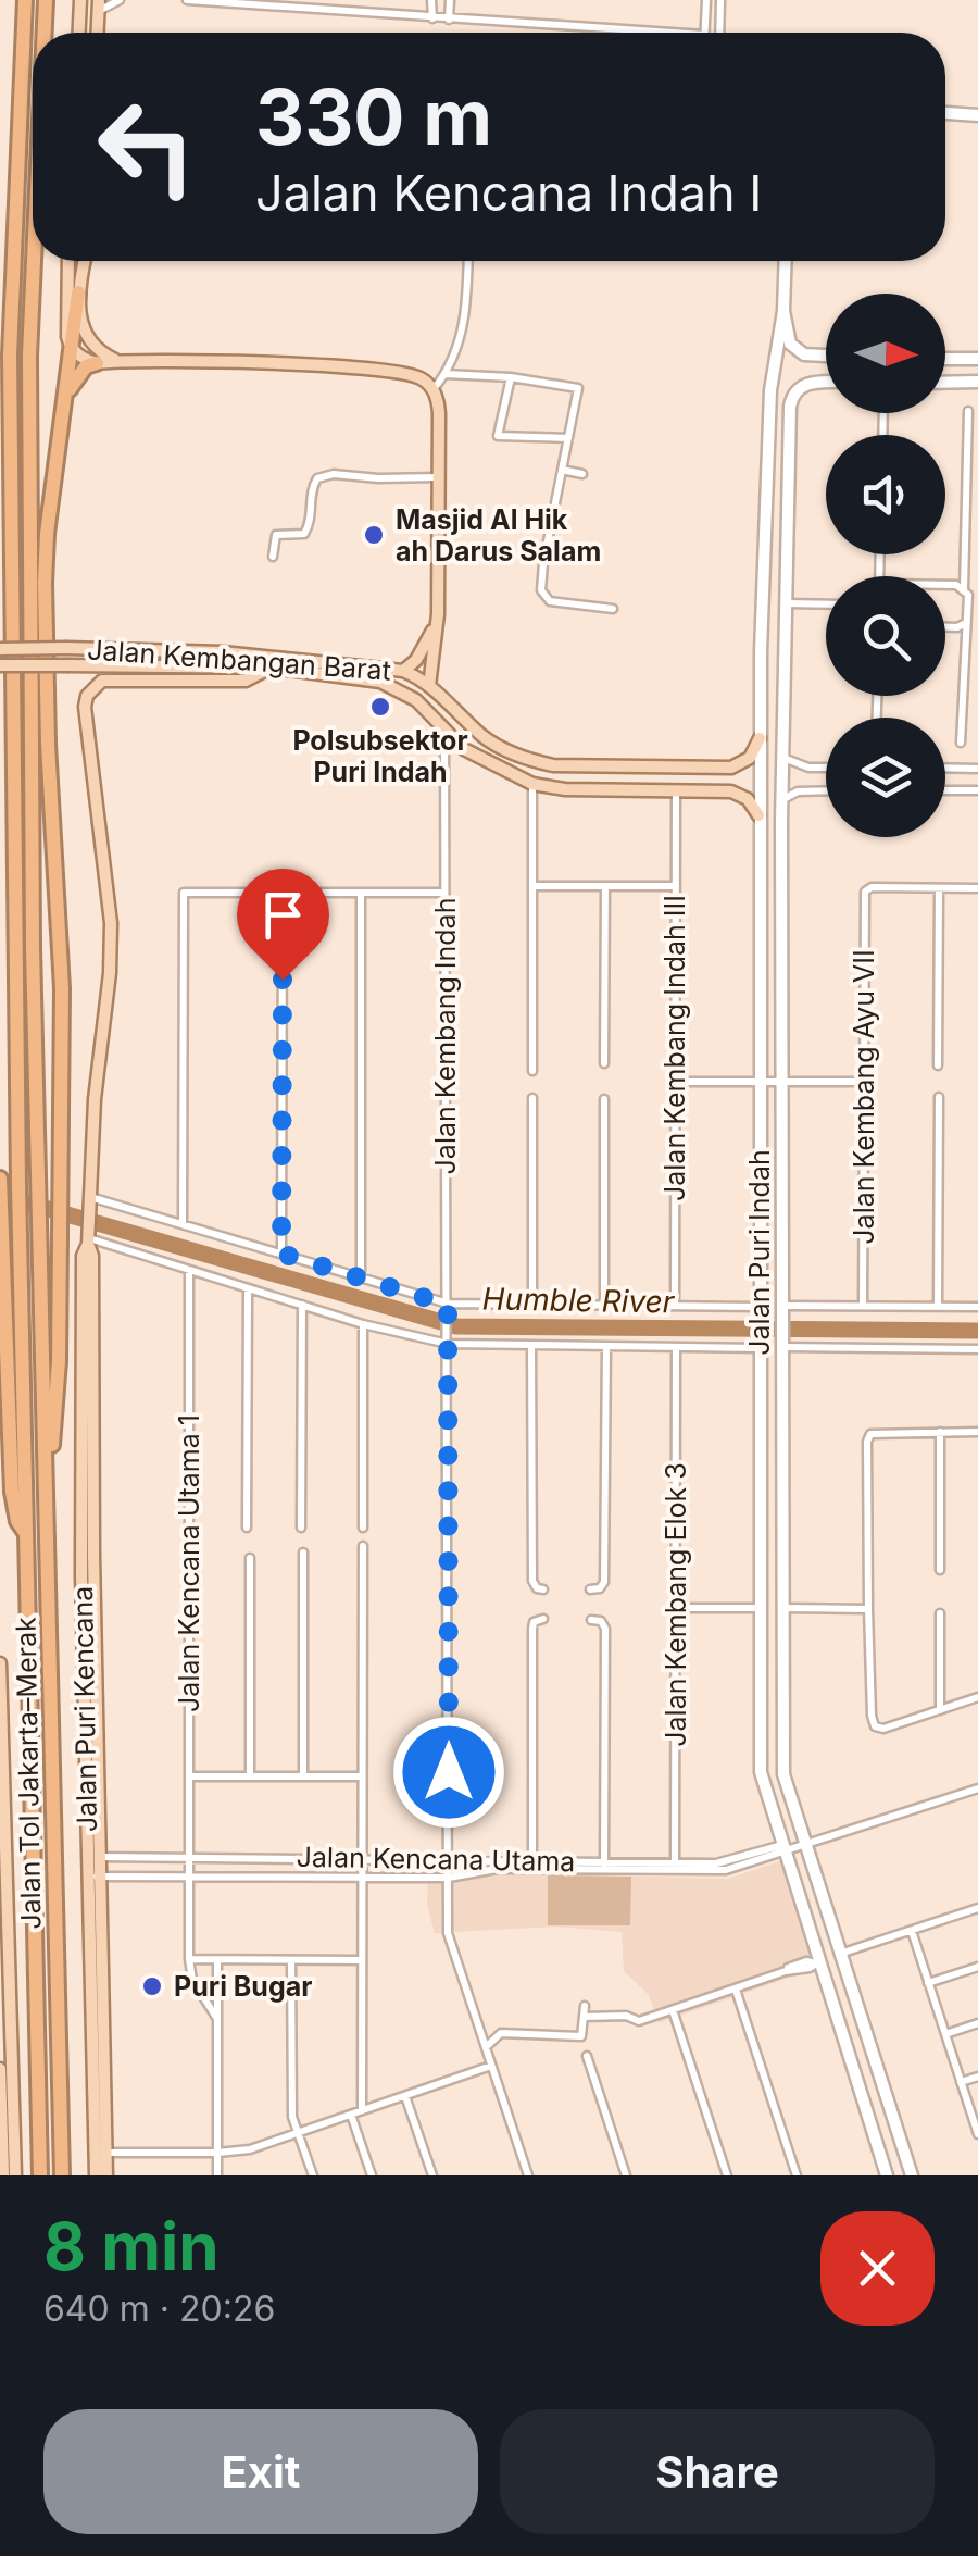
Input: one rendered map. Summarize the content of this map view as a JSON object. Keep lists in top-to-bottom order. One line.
{"streets":{"highway":["Jalan Tol Jakarta–Merak"],"main road":["Jalan Kembangan Barat","Jalan Puri Indah","Jalan Puri Kencana"],"street":["Jalan Kembang Indah","Jalan Kembang Indah III","Jalan Kembang Ayu VII","Jalan Kencana Utama 1","Jalan Kembang Elok 3","Jalan Kencana Utama"]},"crossings":[["Jalan Kembangan Barat","Jalan Kembang Indah"],["Jalan Kembangan Barat","Jalan Kembang Indah III"],["Jalan Kembangan Barat","Jalan Puri Indah"],["Jalan Kembangan Barat","Jalan Puri Kencana"],["Jalan Kembang Indah","Jalan Kencana Utama"],["Jalan Kencana Utama 1","Jalan Kencana Utama"],["Jalan Kembang Elok 3","Jalan Kencana Utama"],["Jalan Puri Kencana","Jalan Kencana Utama"]],"water":["Humble River"],"places":["Masjid Al Hik ah Darus Salam","Polsubsektor Puri Indah","Puri Bugar"],"north":"right","page":{"turn":["330 m","Jalan Kencana Indah I"],"heading":["8 min","640 m · 20:26"],"buttons":["Exit","Share"]}}
